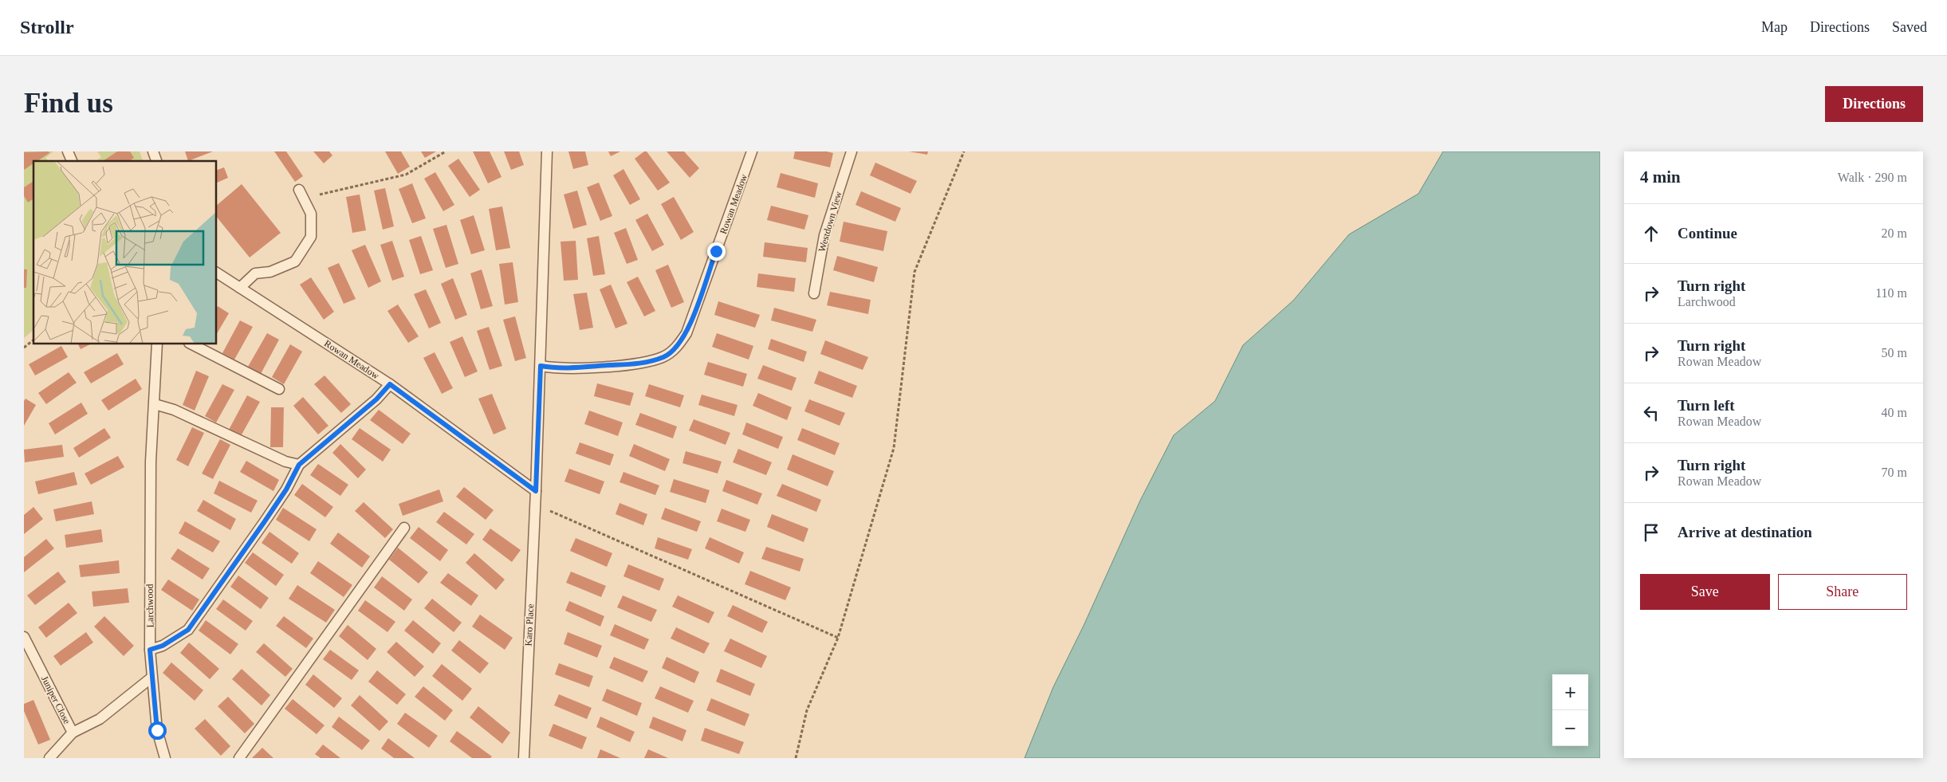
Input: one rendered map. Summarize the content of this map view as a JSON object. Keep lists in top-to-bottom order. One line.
{"streets":{"lane":["Rowan Meadow","Westdown View","Larchwood","Karo Place","Juniper Close"]},"crossings":[["Rowan Meadow","Karo Place"]],"page":{"header":"Strollr","nav":["Map","Directions","Saved"],"buttons":["Directions",["Save","Share"]],"title":"Find us","heading":["4 min","Walk · 290 m"],"list":[["Continue","20 m"],["Turn right","Larchwood","110 m"],["Turn right","Rowan Meadow","50 m"],["Turn left","Rowan Meadow","40 m"],["Turn right","Rowan Meadow","70 m"],"Arrive at destination"],"map_buttons":["+","−"]}}
